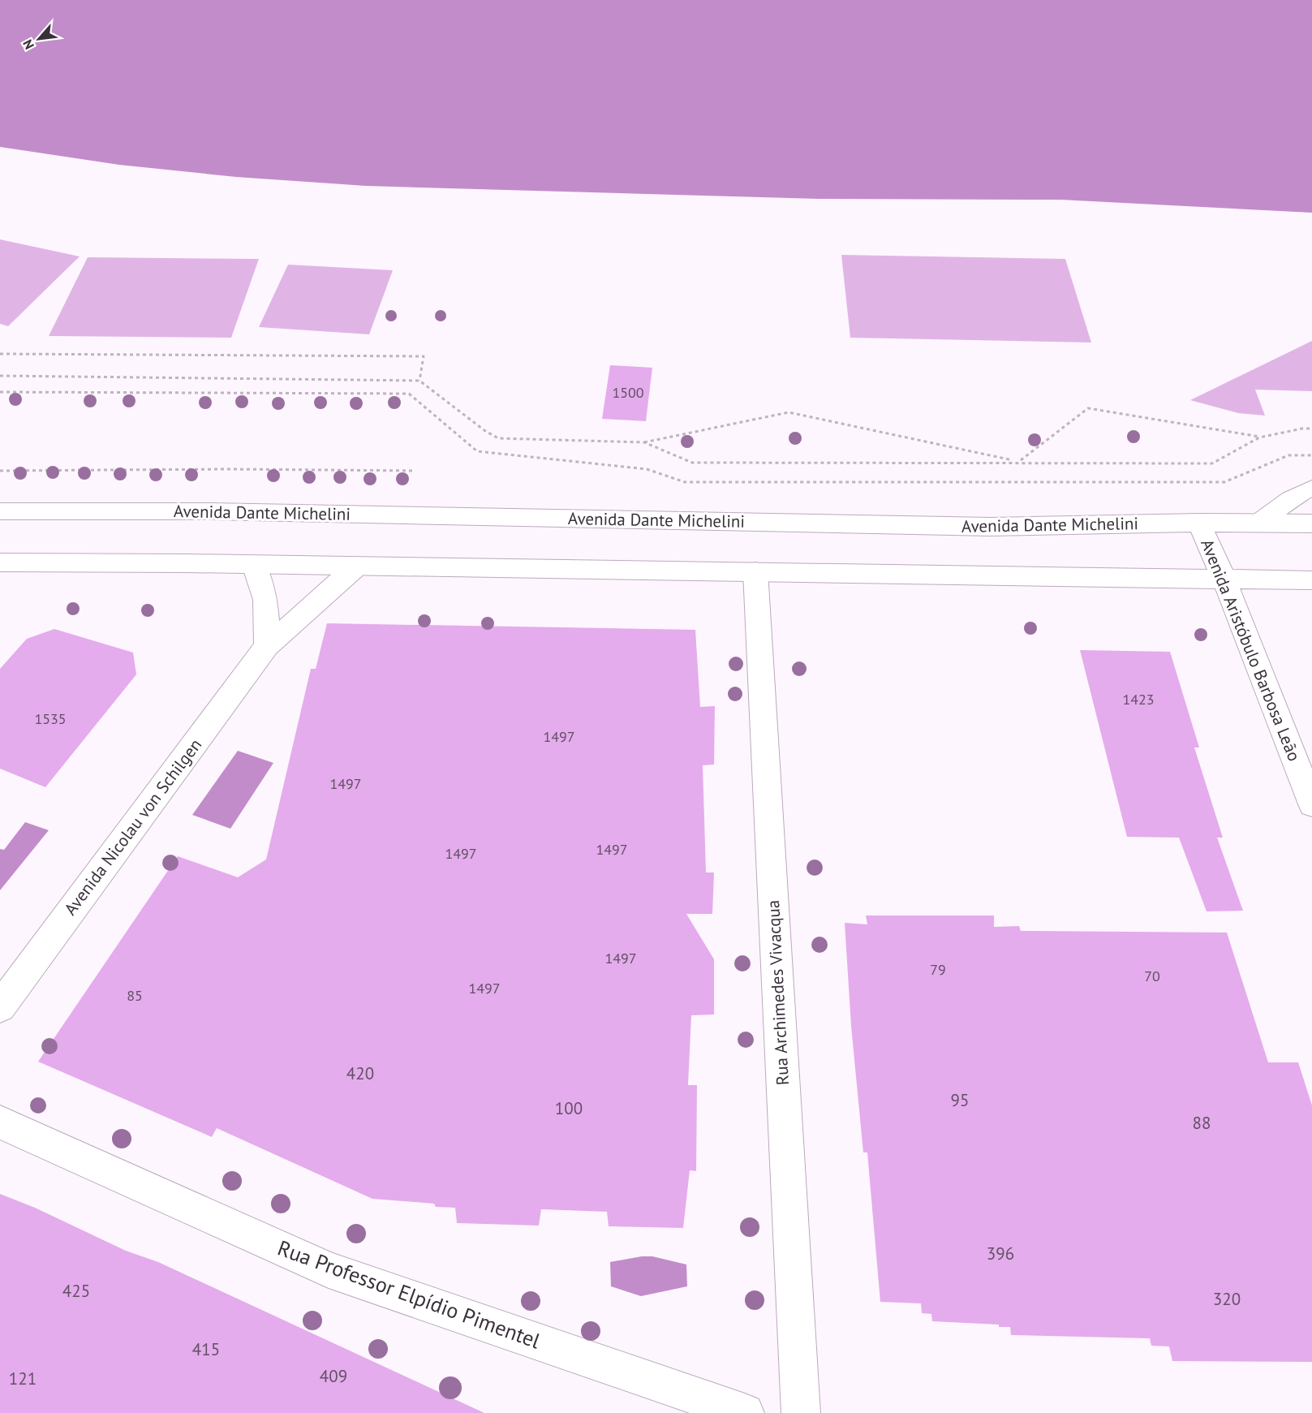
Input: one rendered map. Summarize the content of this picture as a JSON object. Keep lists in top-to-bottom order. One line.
{"streets":{"main road":["Avenida Dante Michelini","Avenida Aristóbulo Barbosa Leão","Avenida Nicolau von Schilgen","Rua Archimedes Vivacqua","Rua Professor Elpídio Pimentel"]},"crossings":[["Avenida Dante Michelini","Avenida Aristóbulo Barbosa Leão"]],"house_numbers":["1500","1423","1535","1497","1497","1497","1497","1497","79","70","1497","85","420","95","100","88","396","425","320","415","409","121"],"north":"bottom left"}
